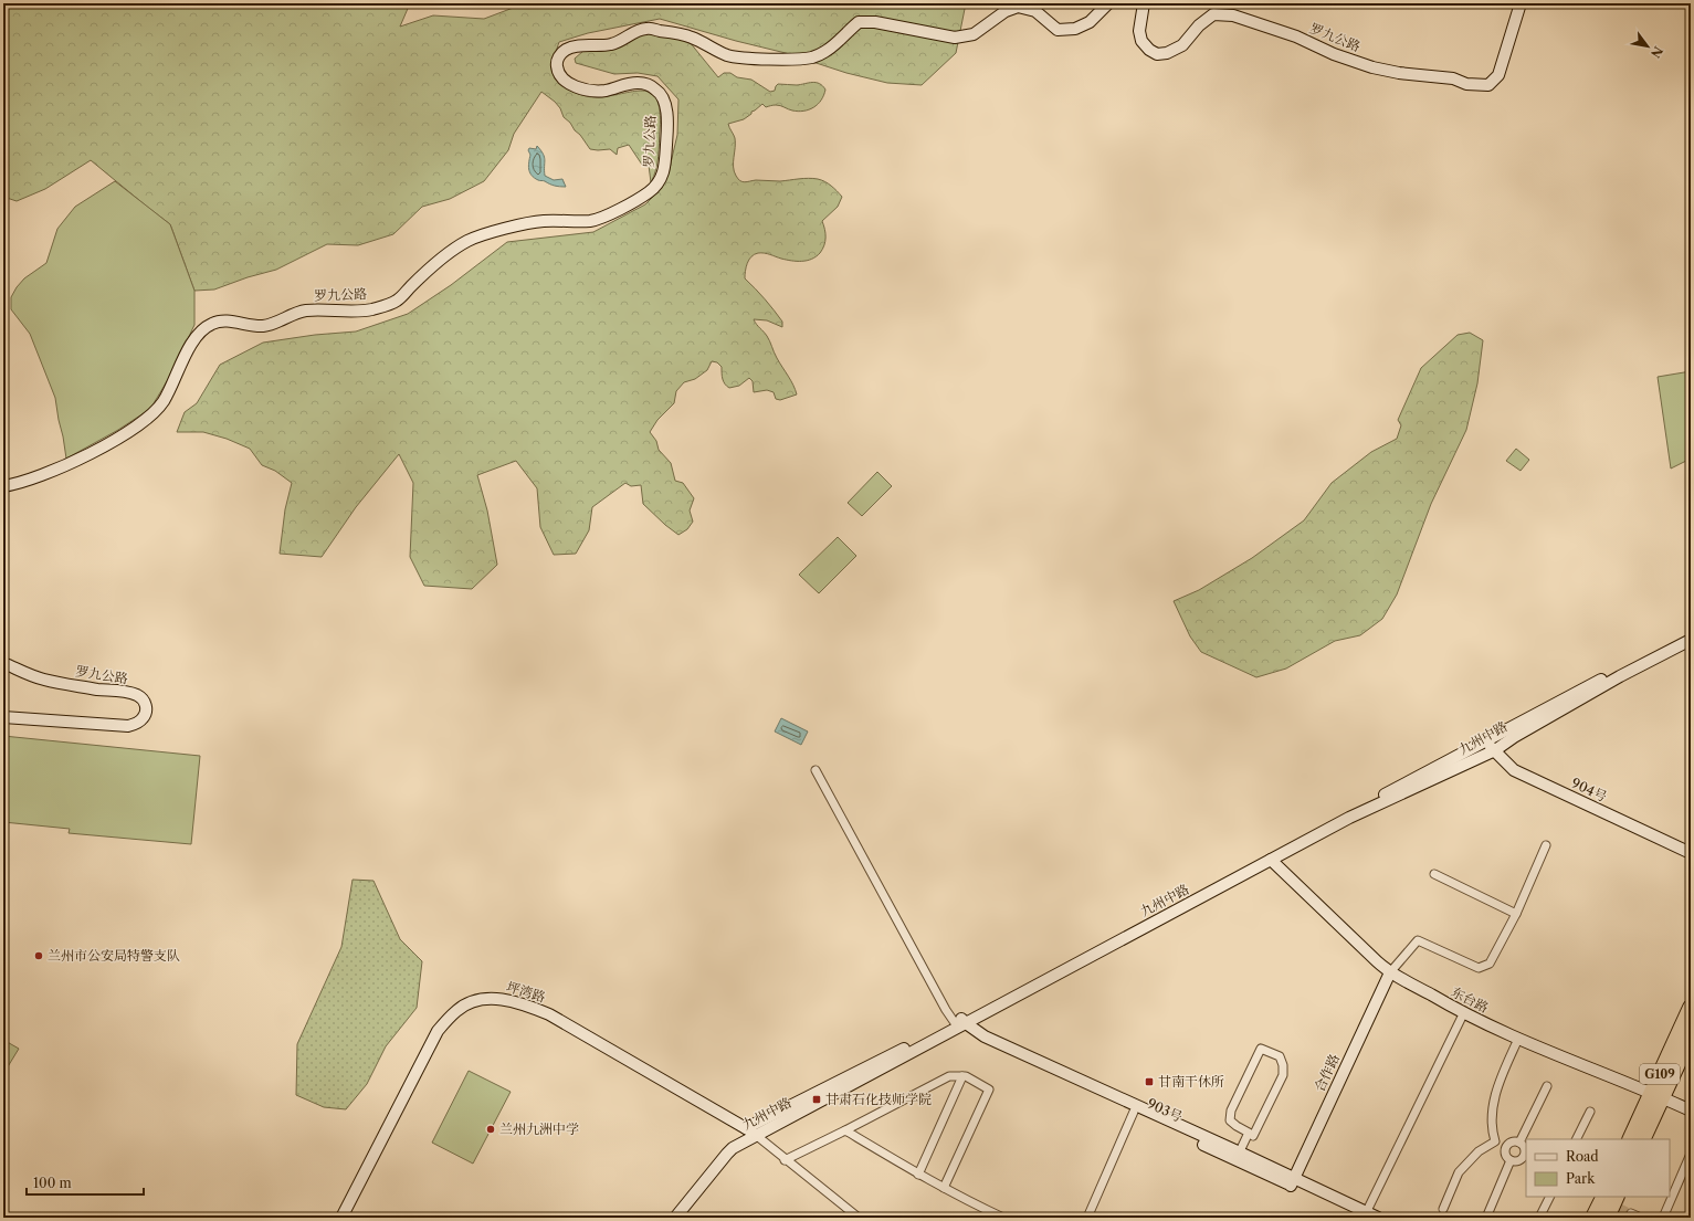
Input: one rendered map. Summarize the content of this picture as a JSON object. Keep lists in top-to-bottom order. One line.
{"streets":{"highway":["G109"],"street":["罗九公路","九州中路","904号","坪湾路","东台路","合作路","903号"]},"crossings":[["九州中路","904号"],["九州中路","坪湾路"],["九州中路","东台路"],["九州中路","903号"],["东台路","合作路"],["东台路","G109"],["合作路","903号"]],"places":{"other":["兰州市公安局特警支队","兰州九洲中学"],"transit":["甘南干休所","甘肃石化技师学院"]},"legend":["Road","Park"],"scale_bar":"100 m","north":"bottom right"}
